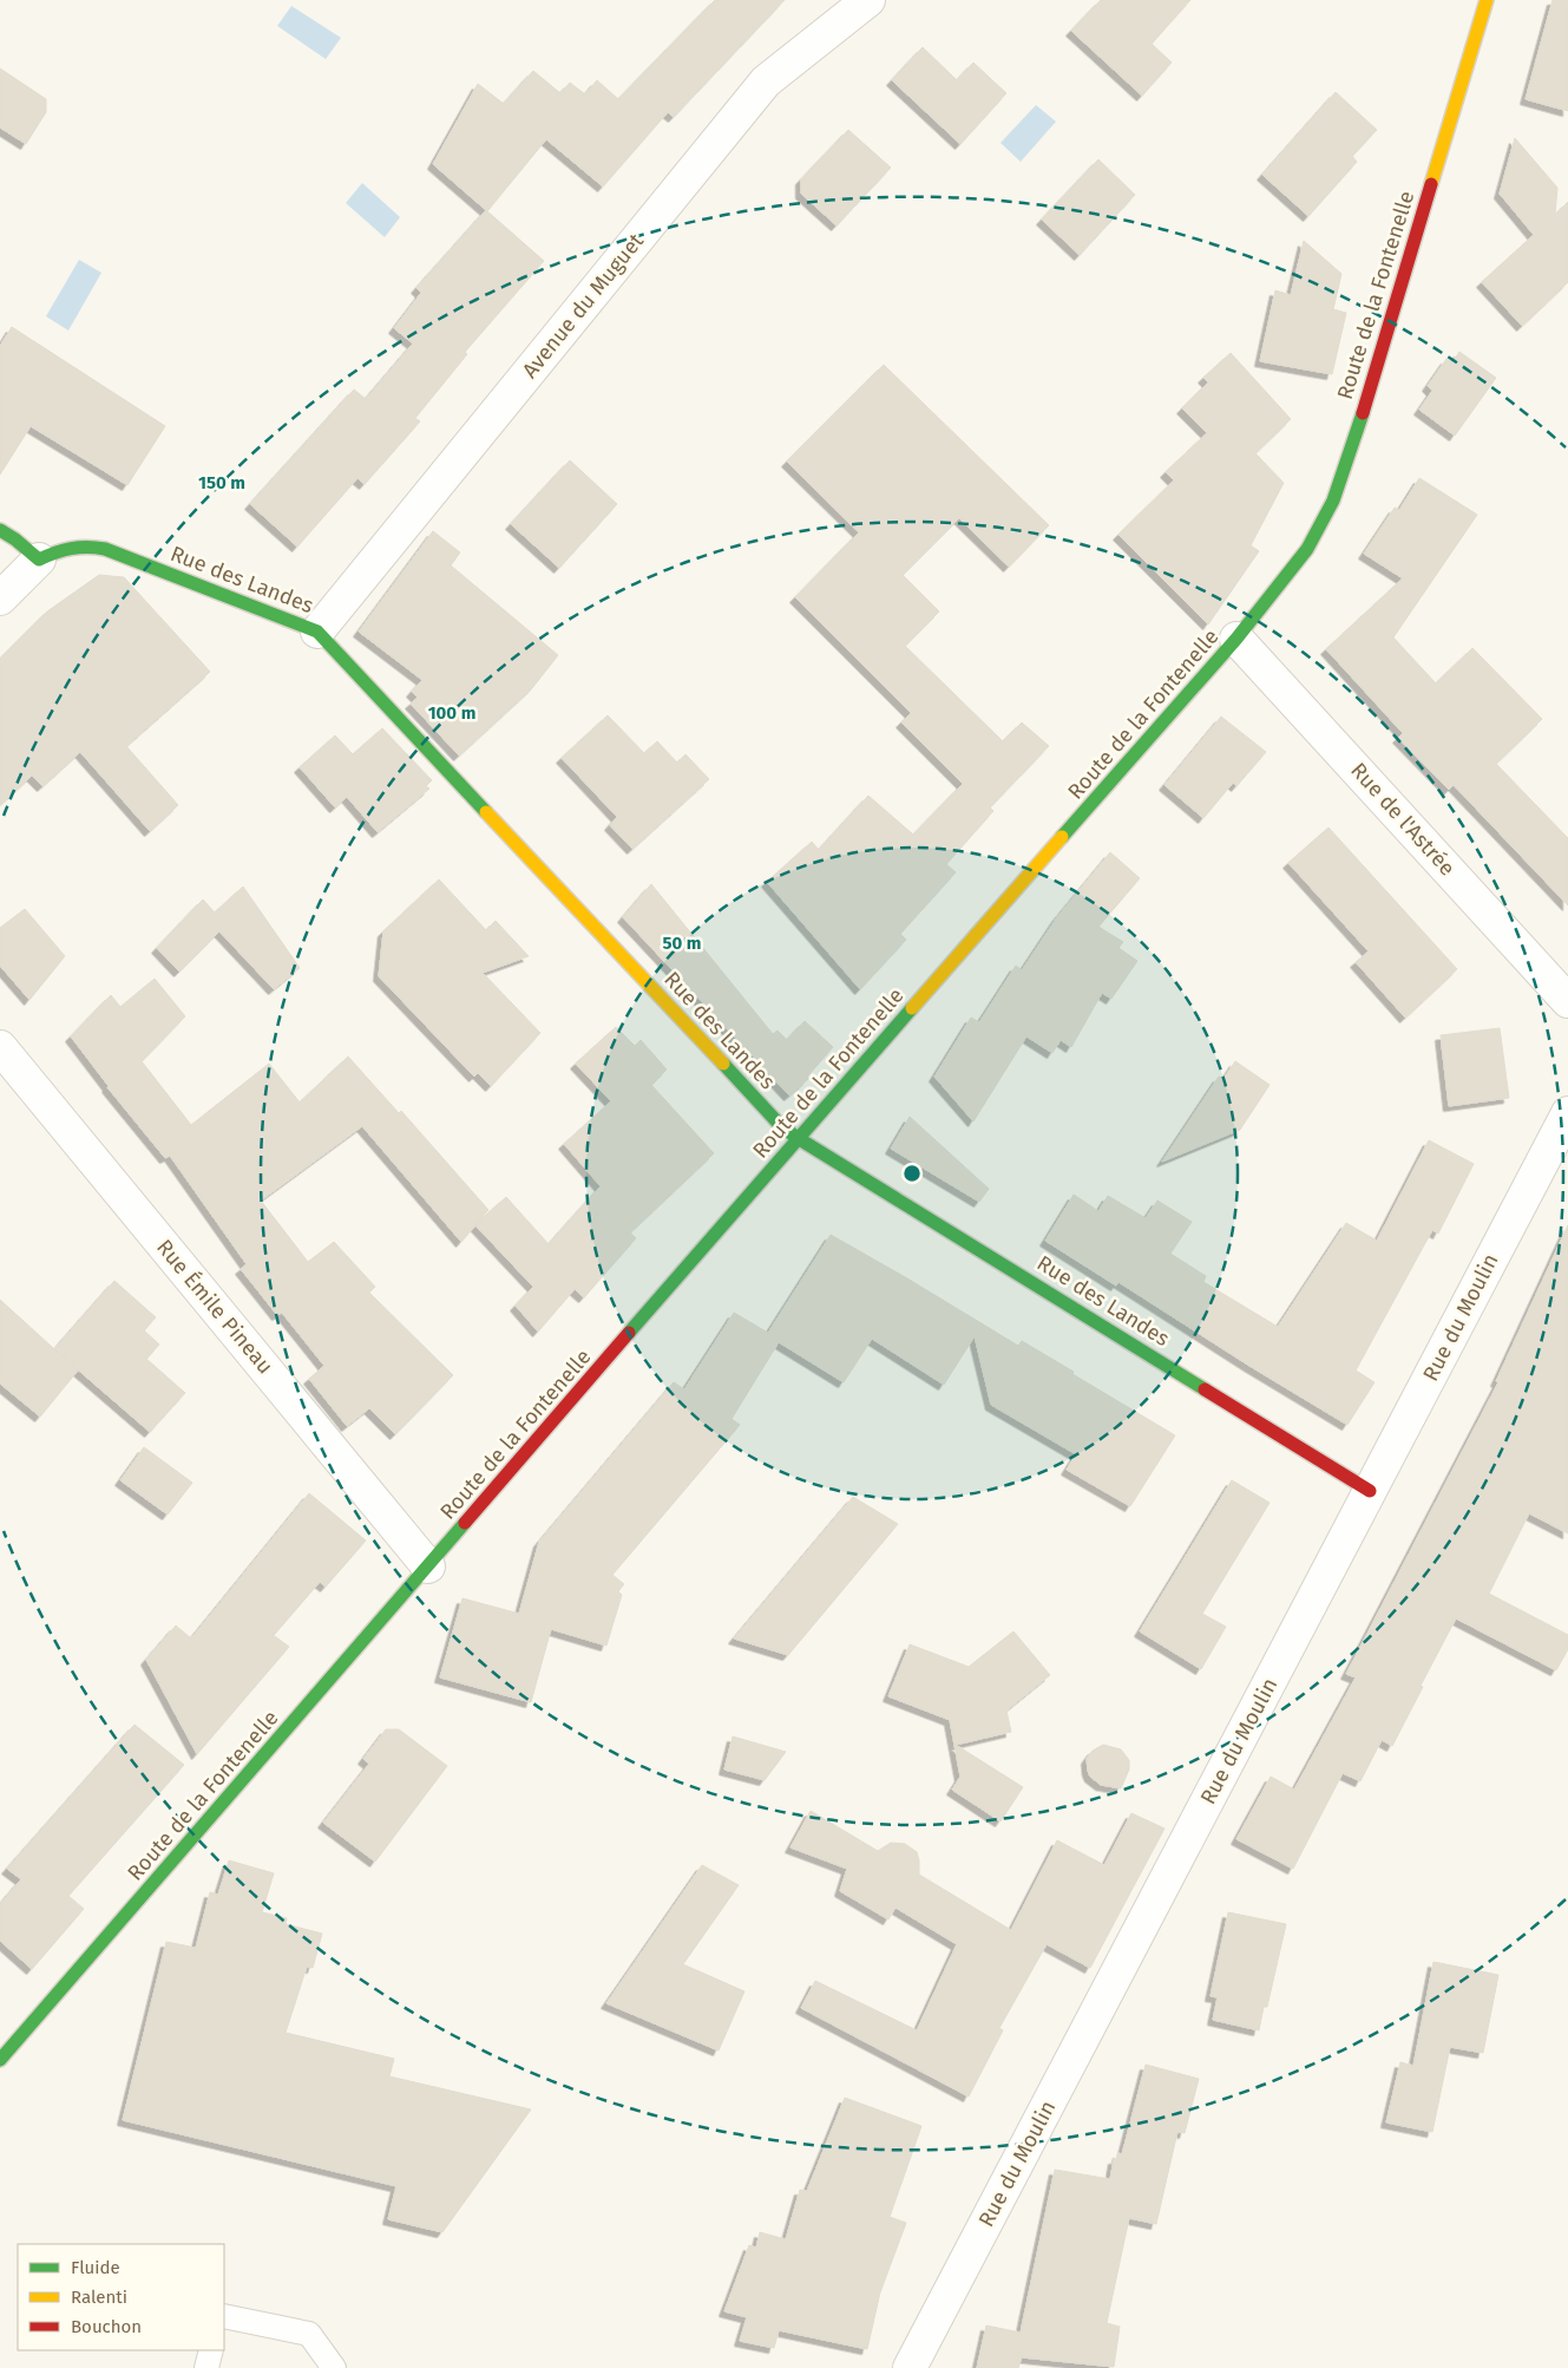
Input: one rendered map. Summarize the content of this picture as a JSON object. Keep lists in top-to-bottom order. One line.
{"streets":{"street":["Route de la Fontenelle","Avenue du Muguet","Rue des Landes","Rue de l'Astrée","Rue Émile Pineau","Rue du Moulin"]},"crossings":[["Route de la Fontenelle","Rue des Landes"],["Route de la Fontenelle","Rue de l'Astrée"],["Route de la Fontenelle","Rue Émile Pineau"],["Avenue du Muguet","Rue des Landes"],["Rue des Landes","Rue du Moulin"]],"legend":["Fluide","Ralenti","Bouchon"],"rings":["150 m","100 m","50 m"]}
